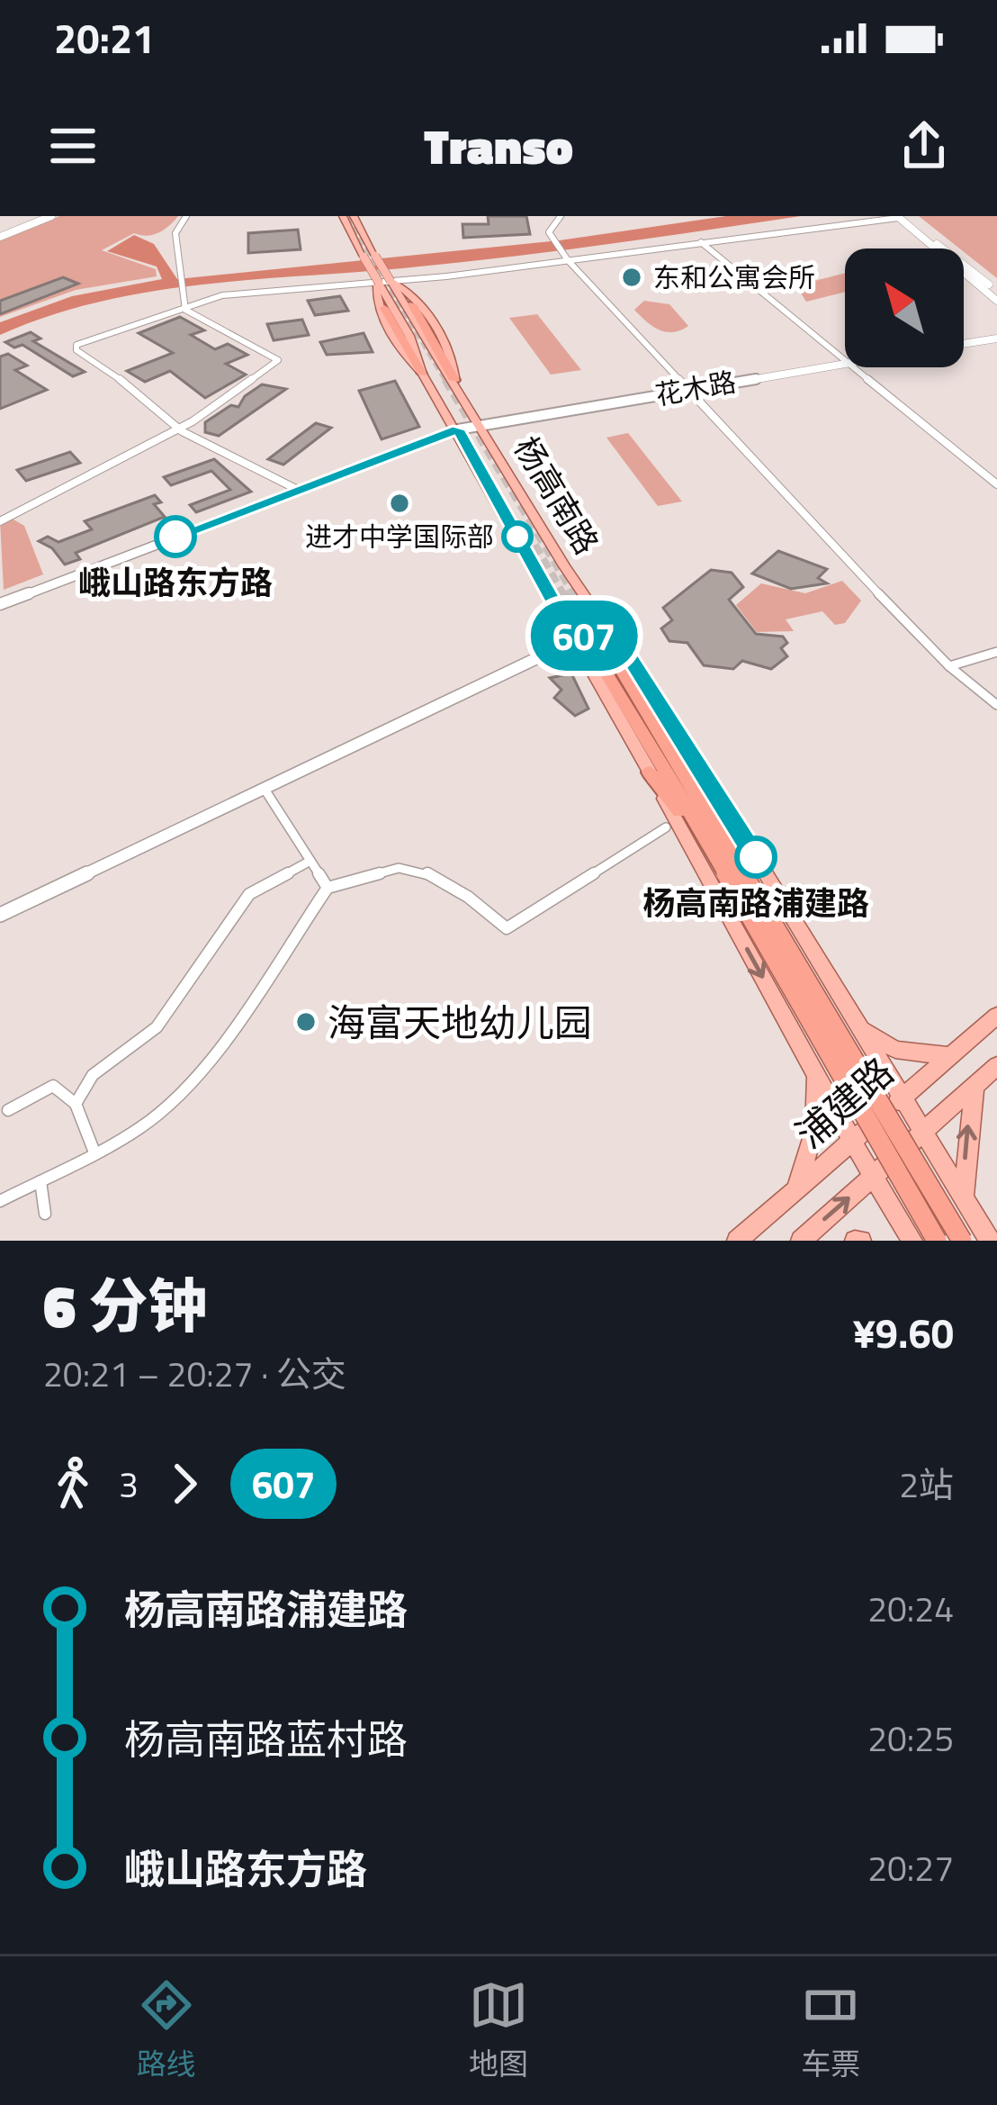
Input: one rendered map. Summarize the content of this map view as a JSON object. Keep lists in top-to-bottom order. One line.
{"streets":{"main road":["花木路","杨高南路","浦建路"]},"crossings":[["花木路","杨高南路"],["杨高南路","浦建路"]],"places":["东和公寓会所","进才中学国际部","峨山路东方路","杨高南路浦建路","海富天地幼儿园"],"lines":["bus line 607"],"north":"top left","page":{"status":"20:21","header":"Transo","on_map":"607","heading":["6 分钟","20:21 – 20:27 · 公交","¥9.60"],"legs":["3","607","2站"],"list":[{"name":"杨高南路浦建路","value":"20:24"},{"name":"杨高南路蓝村路","value":"20:25"},{"name":"峨山路东方路","value":"20:27"}],"tabs":["路线","地图","车票"]}}
